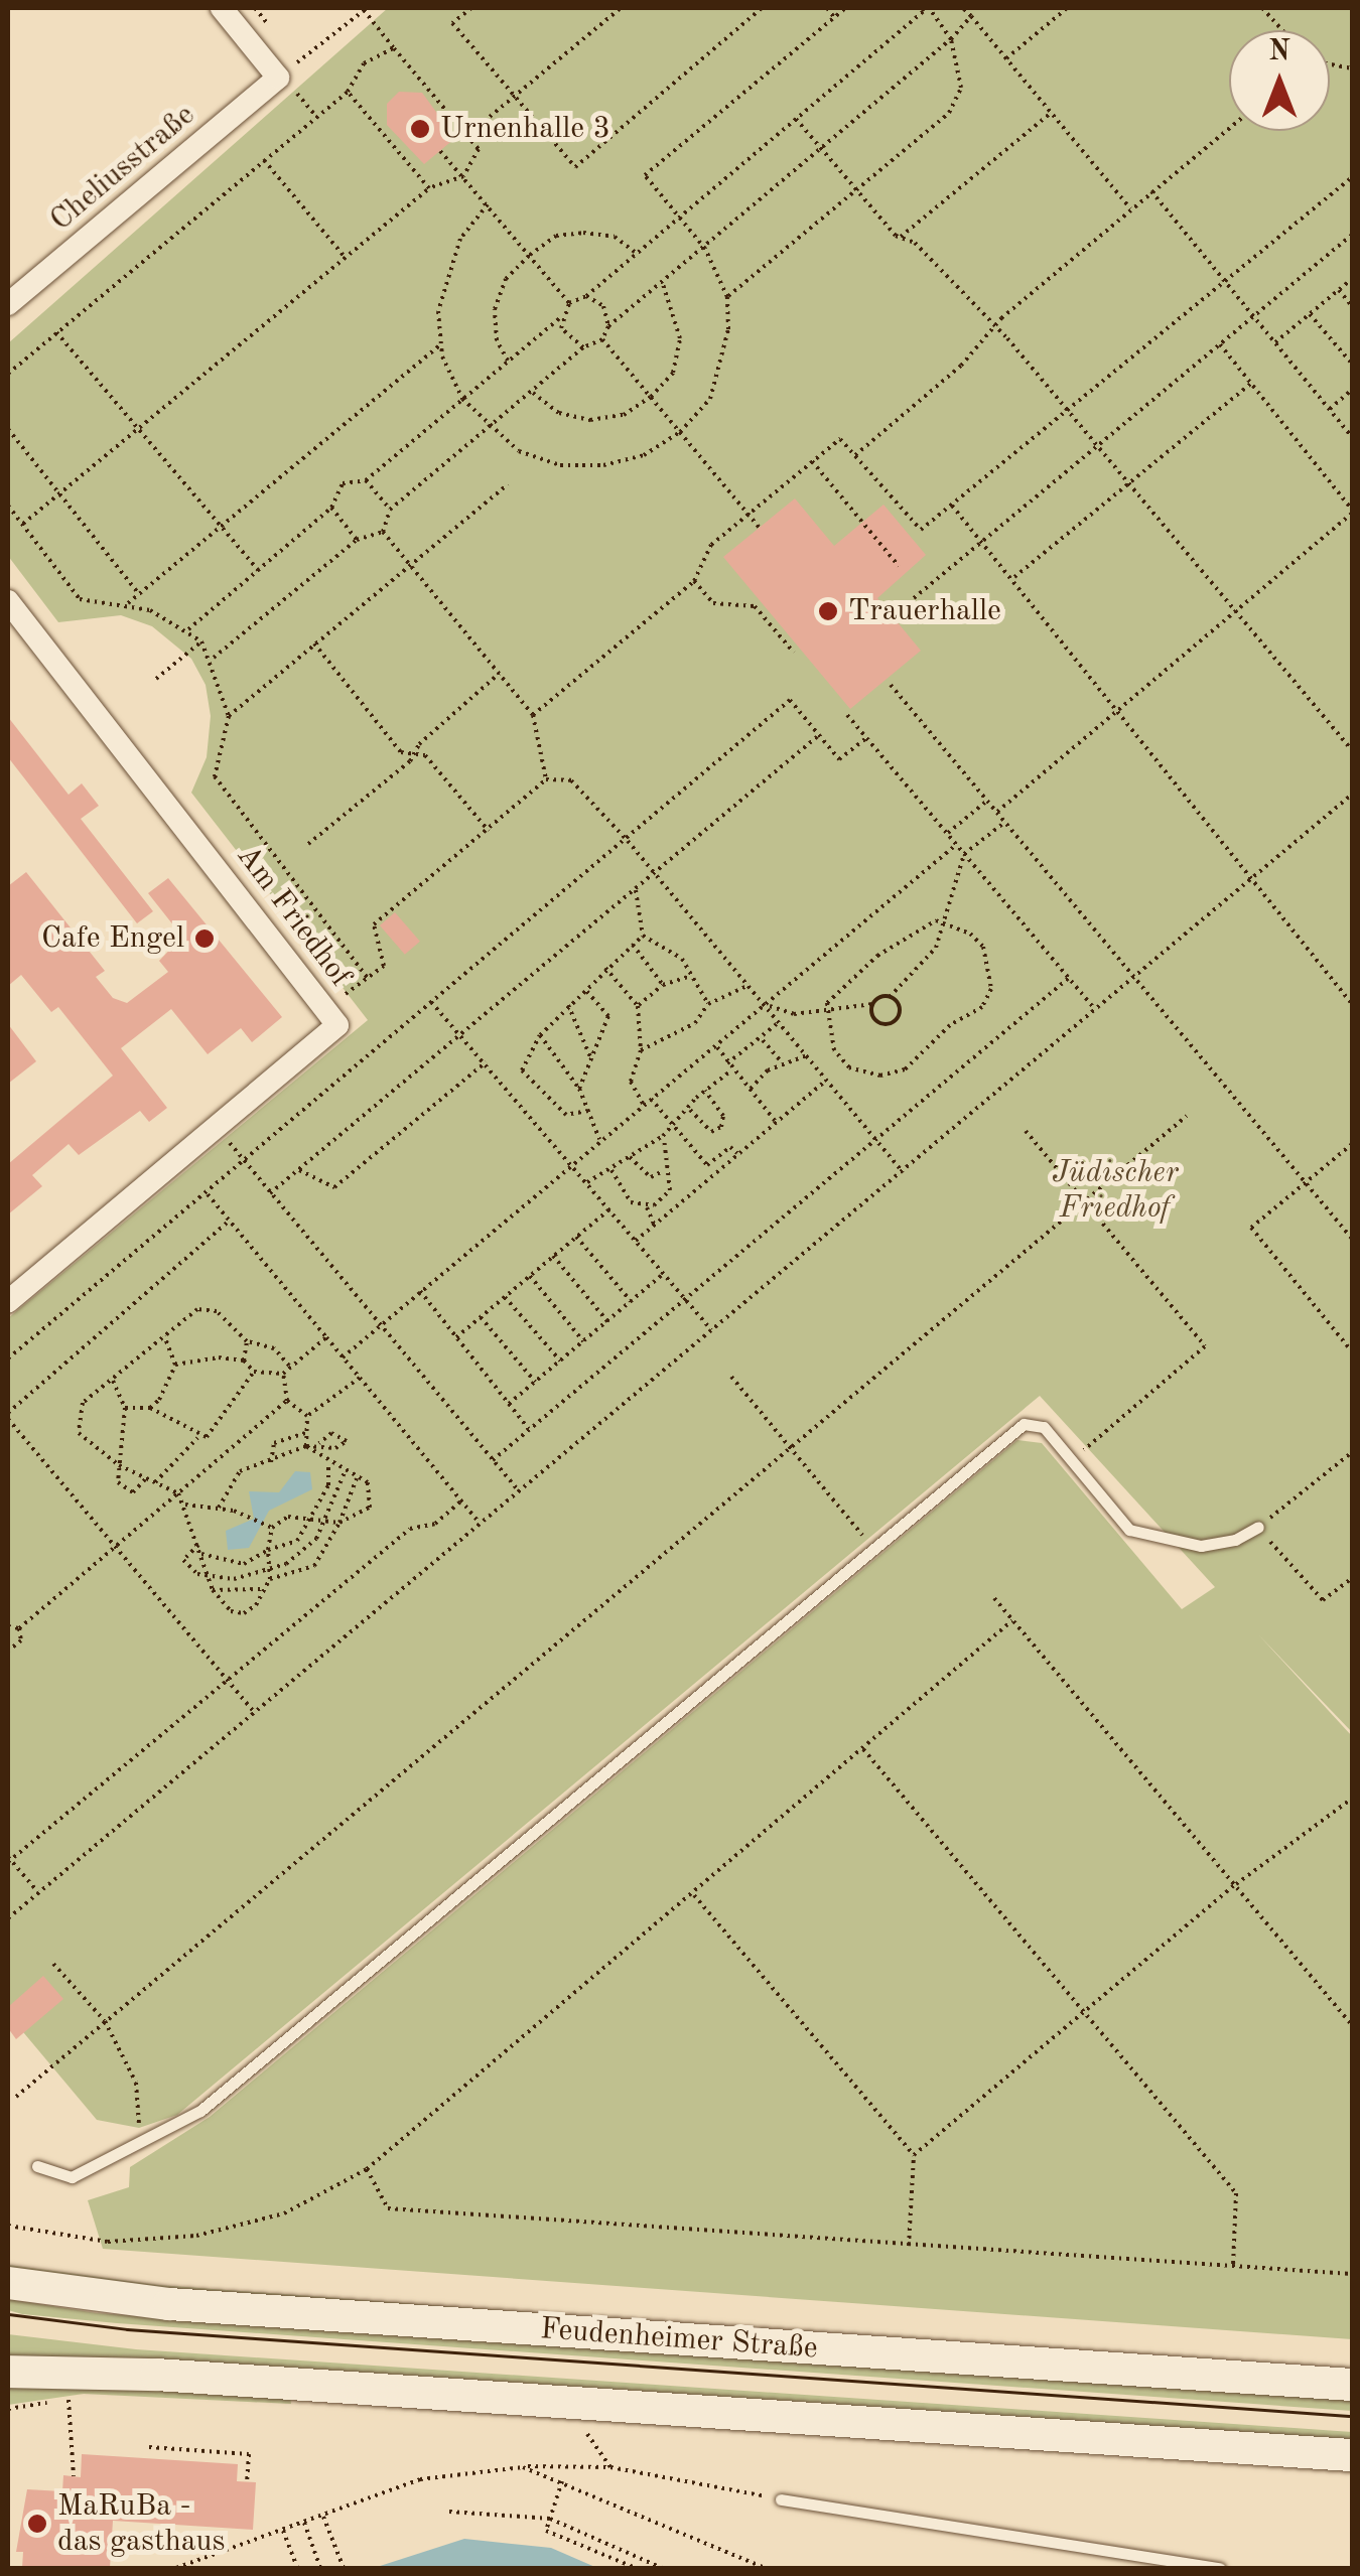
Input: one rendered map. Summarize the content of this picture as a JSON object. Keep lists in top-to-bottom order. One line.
{"streets":{"main road":["Feudenheimer Straße"],"street":["Cheliusstraße","Am Friedhof"]},"parks":["Jüdischer Friedhof"],"places":["Urnenhalle 3","Trauerhalle","Cafe Engel","MaRuBa - das gasthaus"],"north":"top"}
